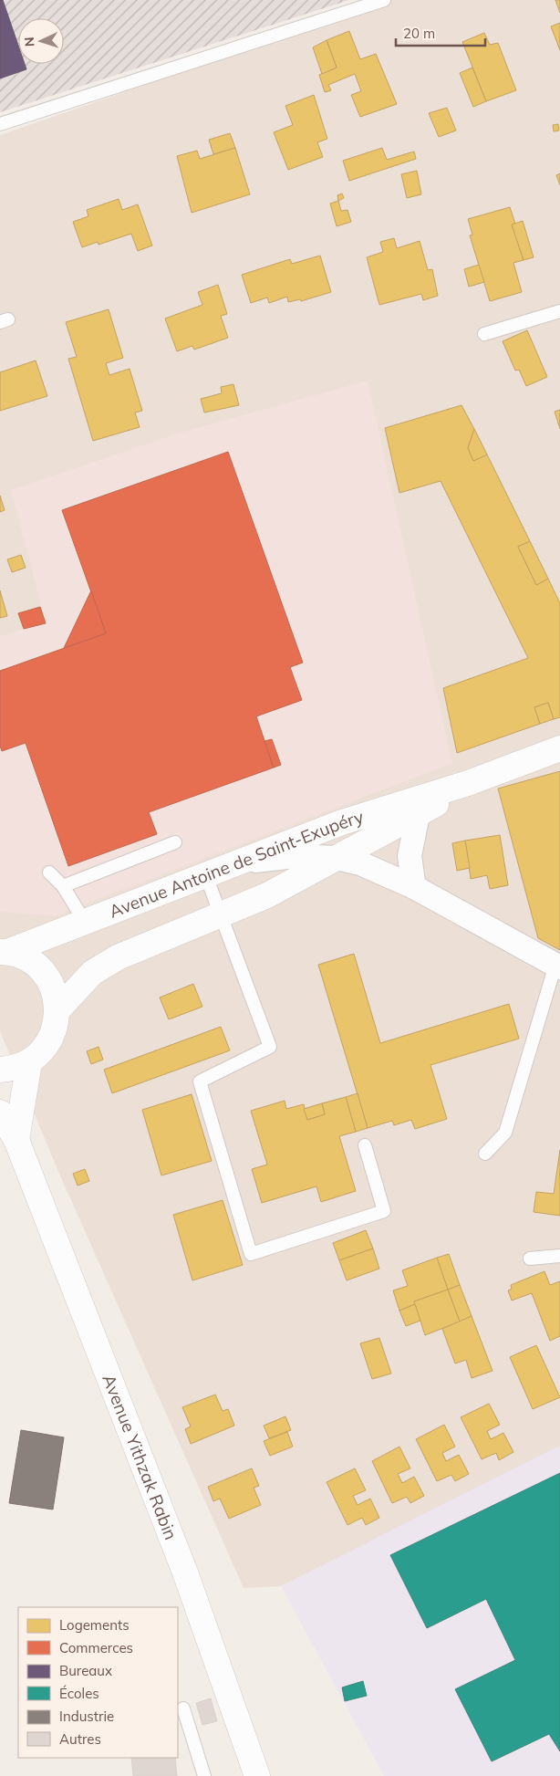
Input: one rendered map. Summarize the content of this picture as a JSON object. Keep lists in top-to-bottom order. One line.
{"streets":{"street":["Avenue Antoine de Saint-Exupéry","Avenue Yithzak Rabin"]},"legend":["Logements","Commerces","Bureaux","Écoles","Industrie","Autres"],"scale_bar":"20 m","north":"left"}
